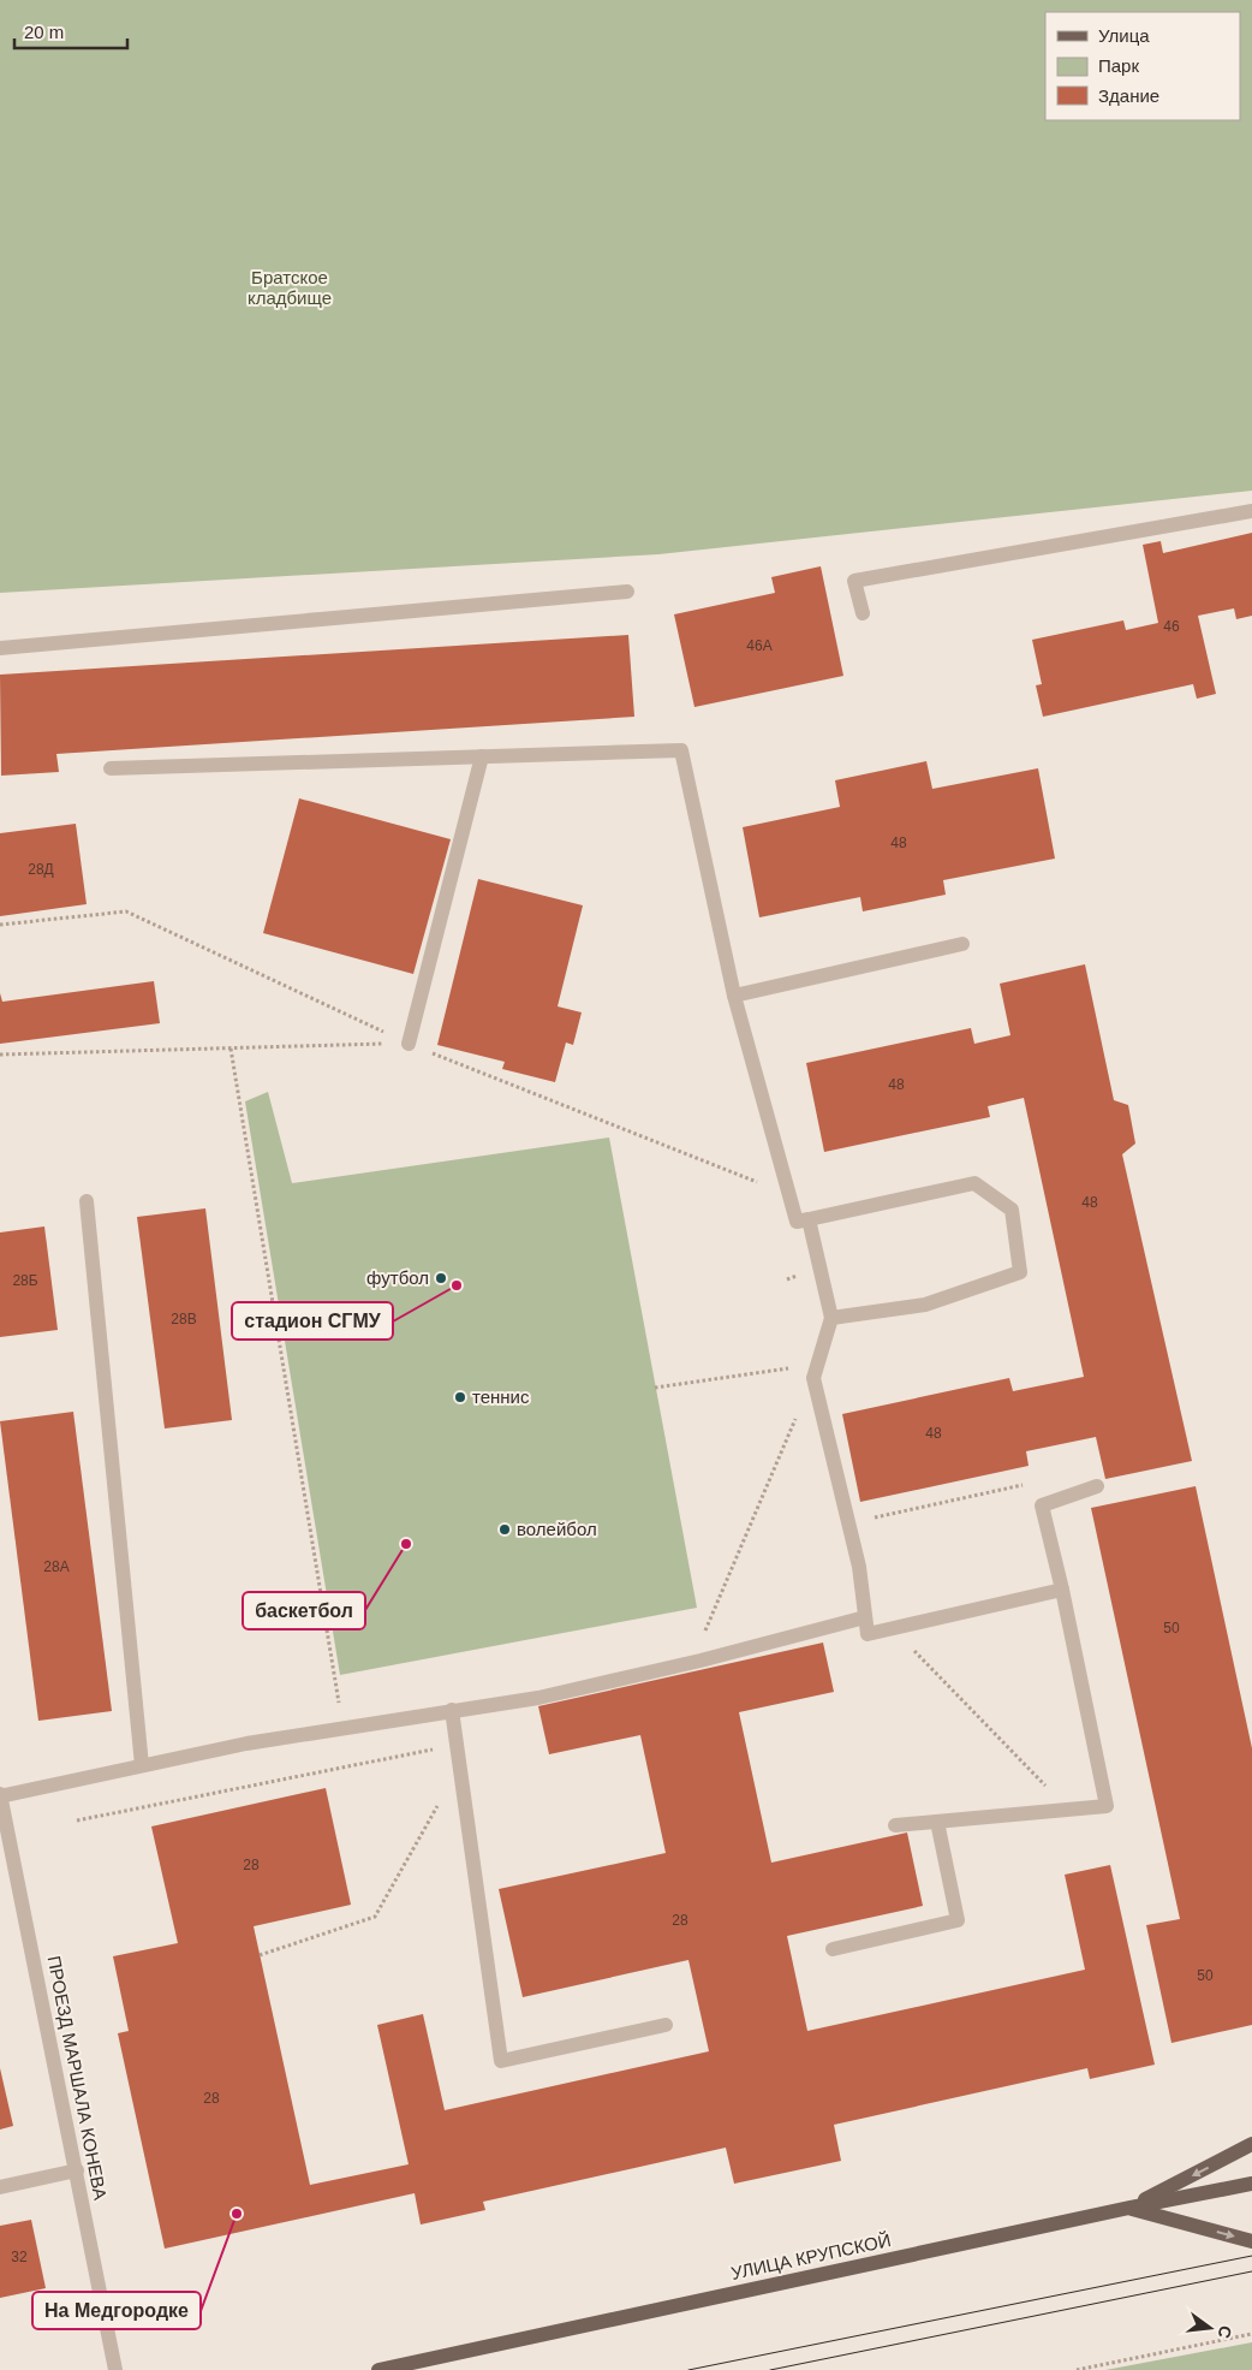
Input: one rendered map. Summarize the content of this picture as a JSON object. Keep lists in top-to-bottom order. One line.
{"streets":{"main road":["УЛИЦА КРУПСКОЙ"],"street":["ПРОЕЗД МАРШАЛА КОНЕВА"]},"parks":["Братское кладбище"],"places":["футбол","стадион СГМУ","теннис","волейбол","баскетбол","На Медгородке"],"house_numbers":["46","46А","48","28Д","48","48","28Б","28В","48","28А","50","28","28","50","28","32"],"legend":["Улица","Парк","Здание"],"scale_bar":"20 m","north":"right"}
